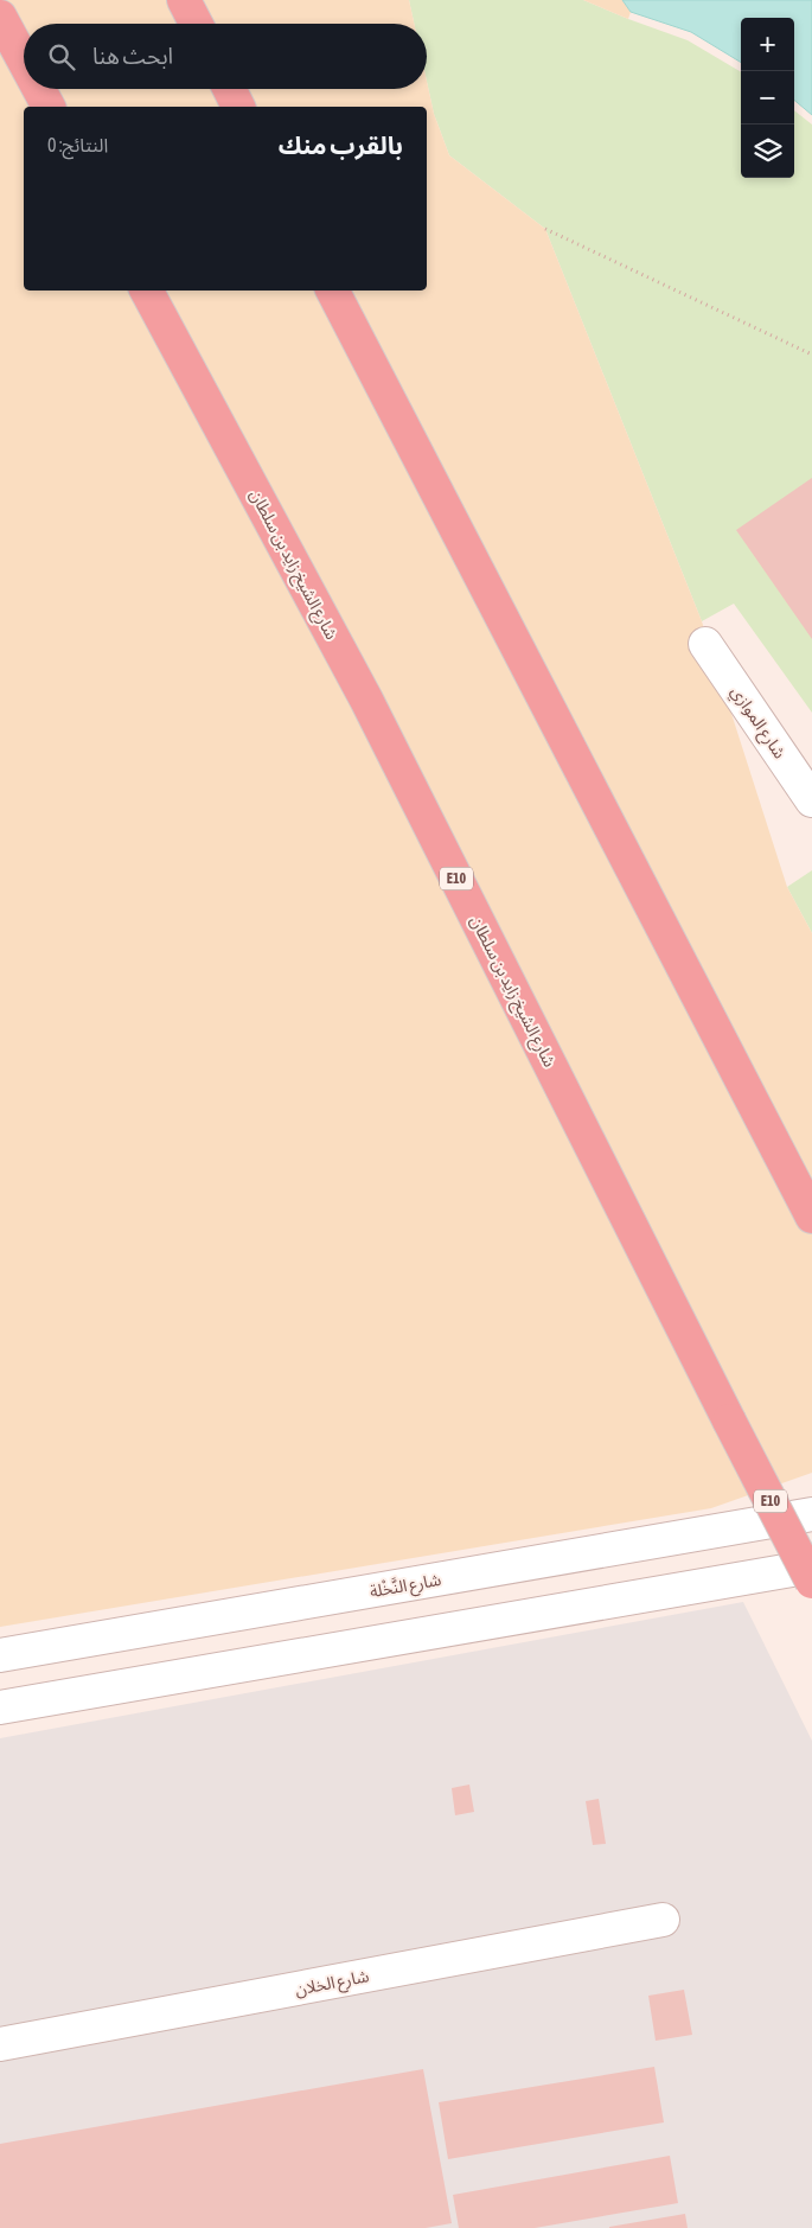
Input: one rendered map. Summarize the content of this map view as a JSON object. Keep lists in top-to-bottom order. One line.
{"streets":{"highway":["شارع الشيخ زايد بن سلطان","E10"],"street":["شارع الموازي","شارع النَّخْلة","شارع الخلان"]},"page":{"map_buttons":["+","−"],"search":"ابحث هنا","heading":["بالقرب منك","النتائج: 0"]}}
